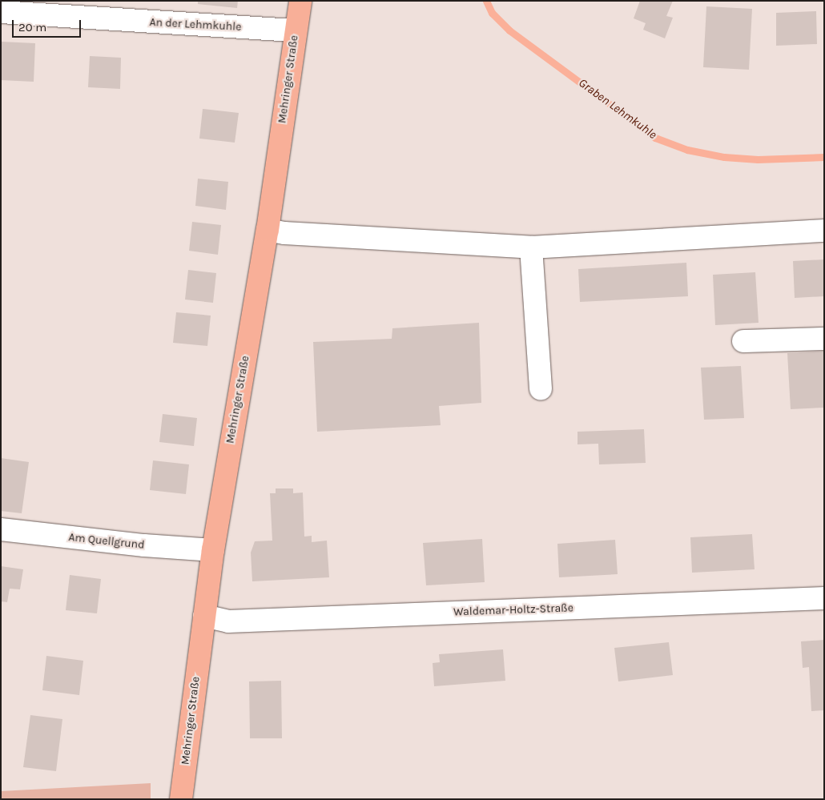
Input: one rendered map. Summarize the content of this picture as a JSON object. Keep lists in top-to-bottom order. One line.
{"streets":{"main road":["Mehringer Straße"],"street":["An der Lehmkuhle","Am Quellgrund","Waldemar-Holtz-Straße"]},"crossings":[["An der Lehmkuhle","Mehringer Straße"],["Mehringer Straße","Am Quellgrund"],["Mehringer Straße","Waldemar-Holtz-Straße"]],"water":["Graben Lehmkuhle"],"scale_bar":"20 m"}
